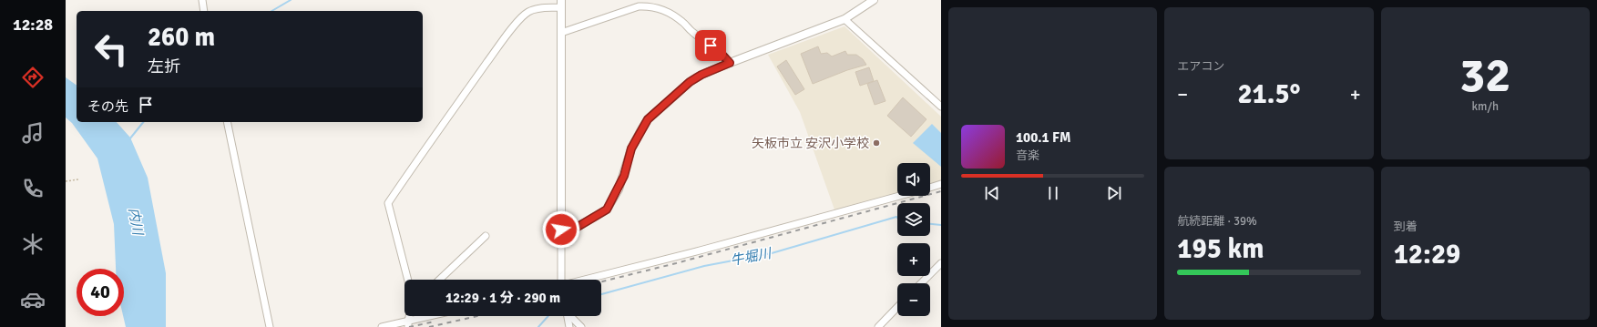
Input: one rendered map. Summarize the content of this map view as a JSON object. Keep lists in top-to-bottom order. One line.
{"water":["内川","牛堀川"],"places":["矢板市立 安沢小学校"],"page":{"tabs":"12:28","tile":["エアコン",["32","km/h"],["航続距離 · 39%","195 km"],["到着","12:29"]],"turn":["260 m","左折"],"heat":["−","21.5°","+"],"then":"その先","song":["100.1 FM","音楽"],"map_buttons":["+","−"],"limit":"40","trip":"12:29 · 1 分 · 290 m"}}
